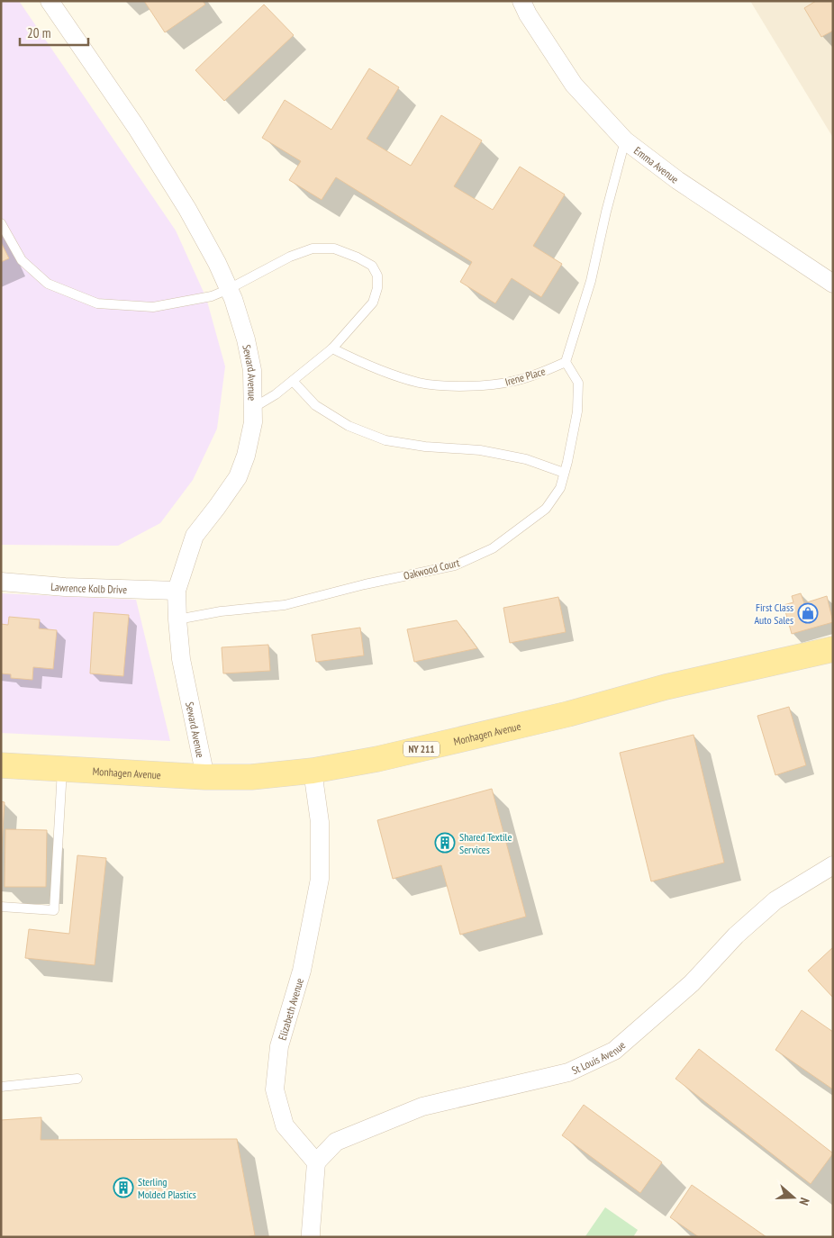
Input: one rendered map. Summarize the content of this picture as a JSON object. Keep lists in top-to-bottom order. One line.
{"streets":{"main road":["Monhagen Avenue","NY 211"],"street":["Emma Avenue","Seward Avenue","Lawrence Kolb Drive","Elizabeth Avenue","St Louis Avenue"],"lane":["Irene Place","Oakwood Court"]},"crossings":[["Seward Avenue","Oakwood Court"],["Seward Avenue","Lawrence Kolb Drive"],["Seward Avenue","Monhagen Avenue"],["Irene Place","Oakwood Court"],["Monhagen Avenue","Elizabeth Avenue"],["Elizabeth Avenue","St Louis Avenue"]],"places":{"shop":["First Class Auto Sales"],"building":["Shared Textile Services","Sterling Molded Plastics"]},"scale_bar":"20 m","north":"right"}
